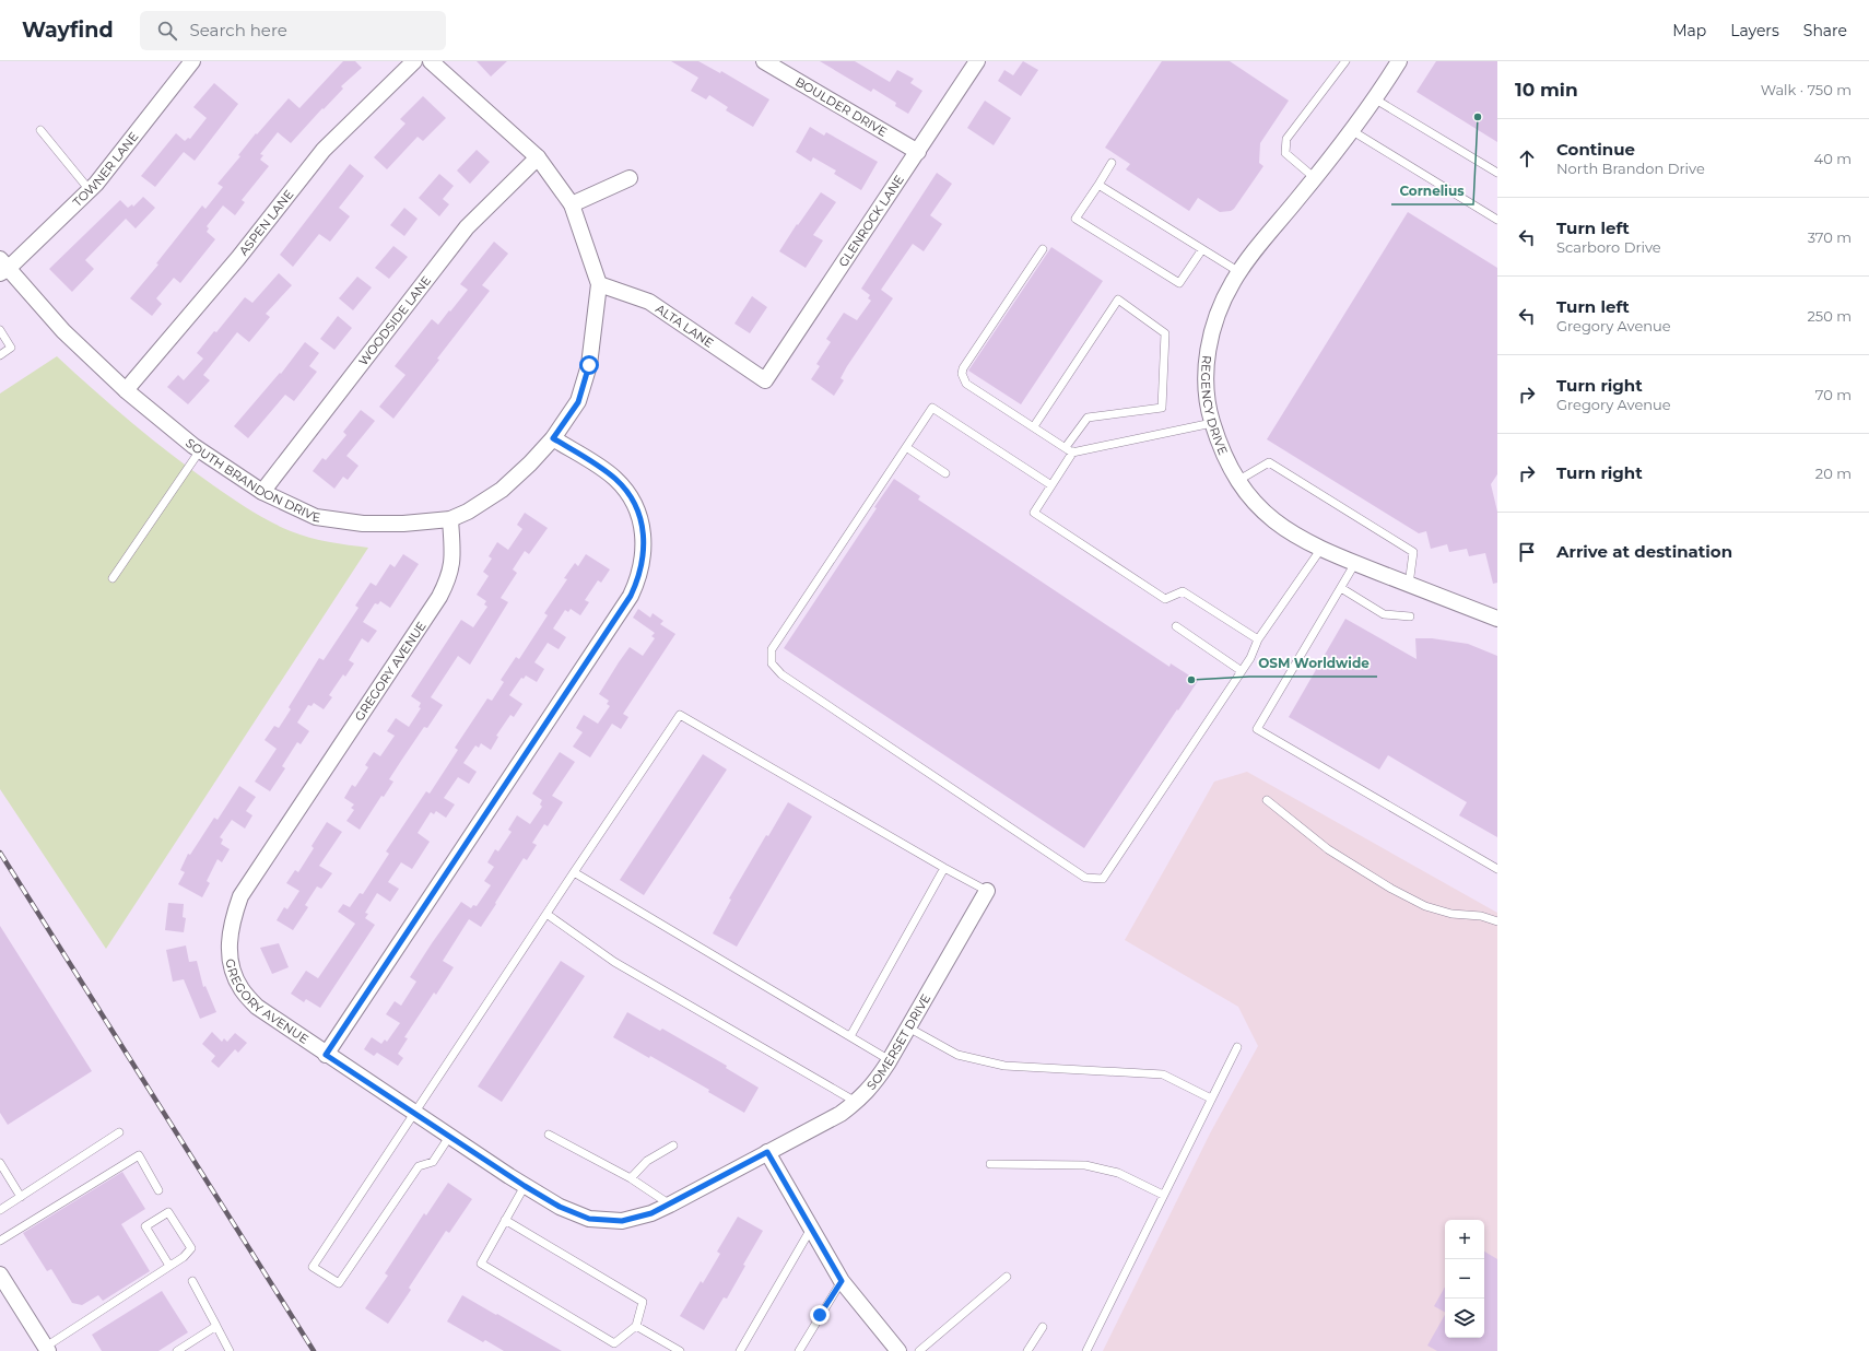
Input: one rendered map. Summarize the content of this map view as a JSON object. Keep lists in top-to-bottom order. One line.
{"streets":{"street":["BOULDER DRIVE","TOWNER LANE","GLENROCK LANE","ASPEN LANE","WOODSIDE LANE","ALTA LANE","REGENCY DRIVE","SOUTH BRANDON DRIVE","GREGORY AVENUE","SOMERSET DRIVE"]},"crossings":[["BOULDER DRIVE","GLENROCK LANE"],["TOWNER LANE","SOUTH BRANDON DRIVE"],["GLENROCK LANE","ALTA LANE"],["ASPEN LANE","SOUTH BRANDON DRIVE"],["WOODSIDE LANE","SOUTH BRANDON DRIVE"],["ALTA LANE","SOUTH BRANDON DRIVE"],["SOUTH BRANDON DRIVE","GREGORY AVENUE"],["GREGORY AVENUE","SOMERSET DRIVE"]],"places":["Cornelius","OSM Worldwide"],"page":{"header":"Wayfind","search":"Search here","nav":["Map","Layers","Share"],"heading":["10 min","Walk · 750 m"],"list":[["Continue","North Brandon Drive","40 m"],["Turn left","Scarboro Drive","370 m"],["Turn left","Gregory Avenue","250 m"],["Turn right","Gregory Avenue","70 m"],["Turn right","20 m"],"Arrive at destination"],"map_buttons":["+","−"]}}
